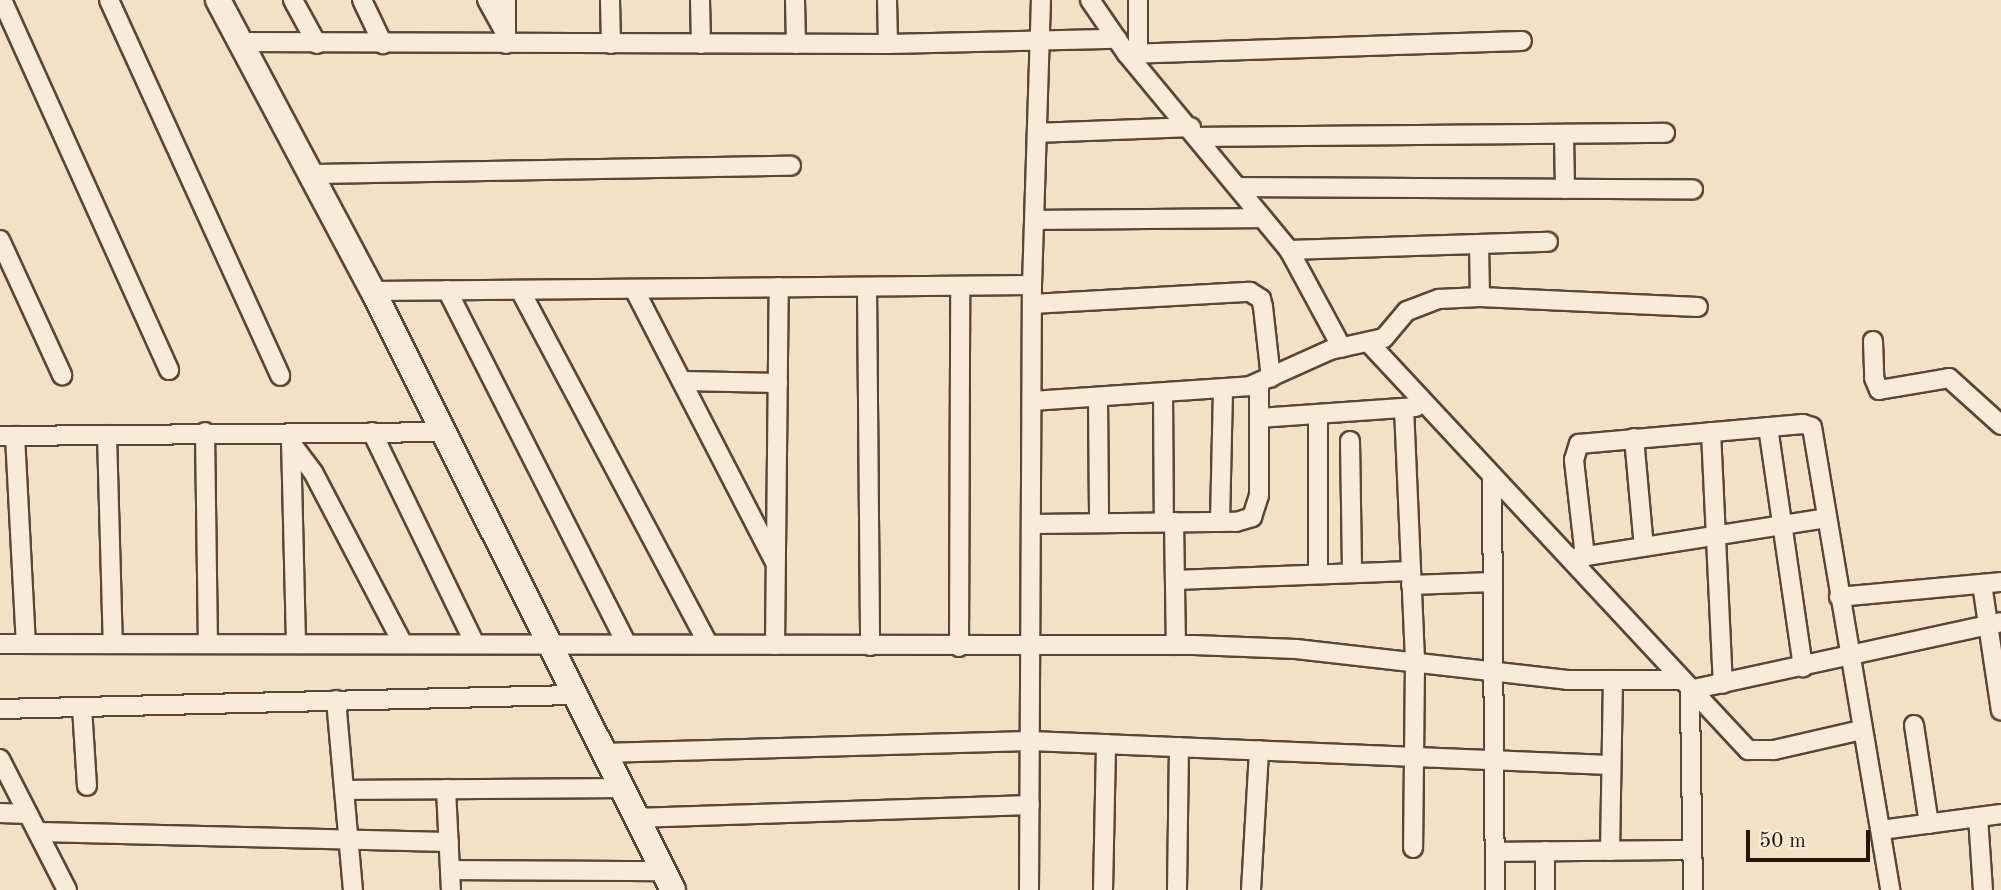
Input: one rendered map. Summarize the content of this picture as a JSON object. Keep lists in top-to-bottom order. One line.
{"scale_bar":"50 m"}
